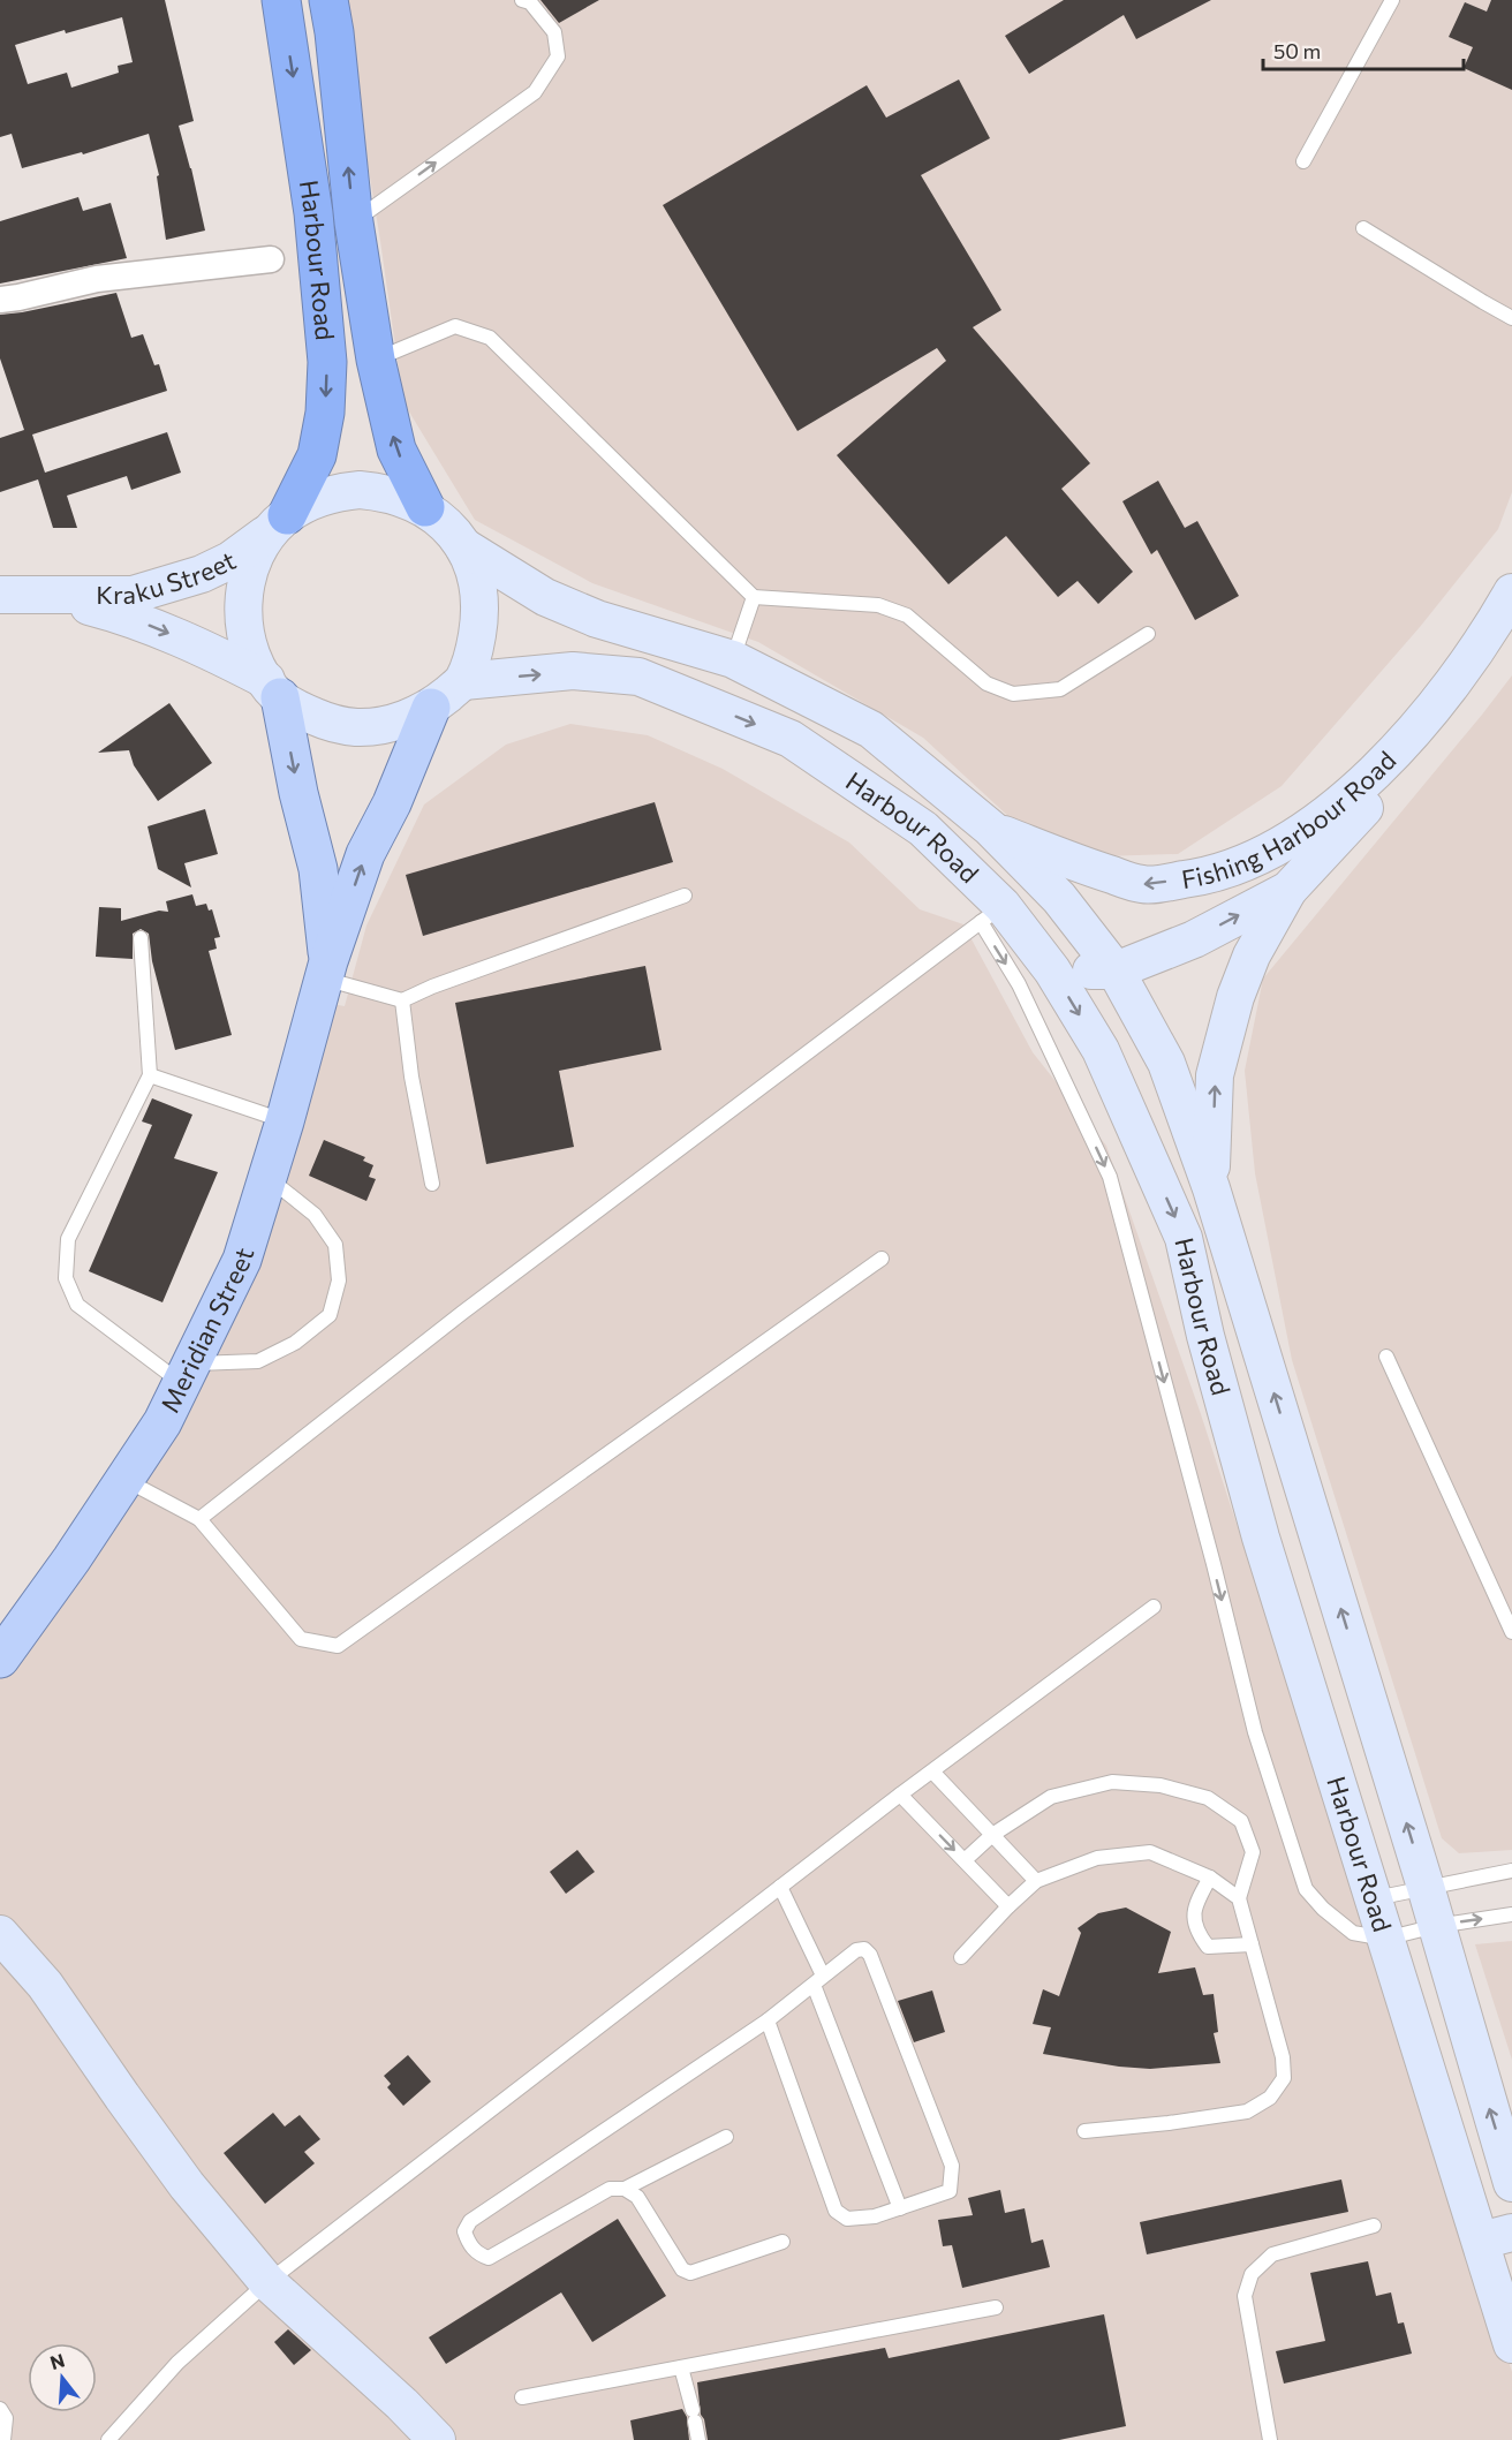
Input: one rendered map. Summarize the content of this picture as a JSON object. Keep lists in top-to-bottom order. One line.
{"streets":{"highway":["Harbour Road"],"main road":["Kraku Street","Fishing Harbour Road","Meridian Street"]},"crossings":[["Harbour Road","Kraku Street"],["Harbour Road","Fishing Harbour Road"],["Harbour Road","Meridian Street"],["Kraku Street","Meridian Street"]],"one_way":["Kraku Street"],"scale_bar":"50 m","north":"top"}
